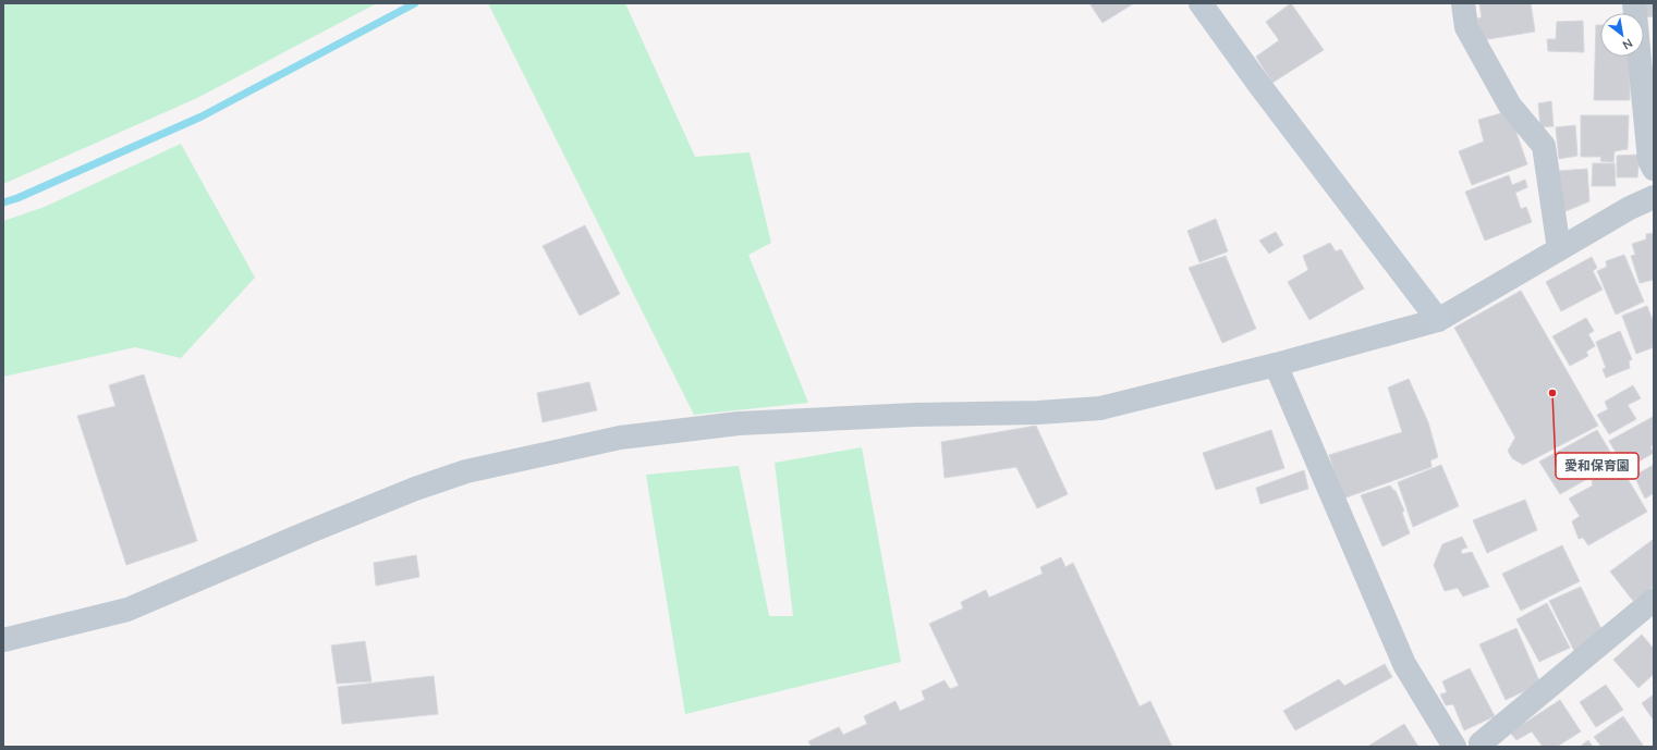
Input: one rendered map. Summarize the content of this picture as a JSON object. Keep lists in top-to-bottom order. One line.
{"places":["愛和保育園"],"north":"bottom right"}
